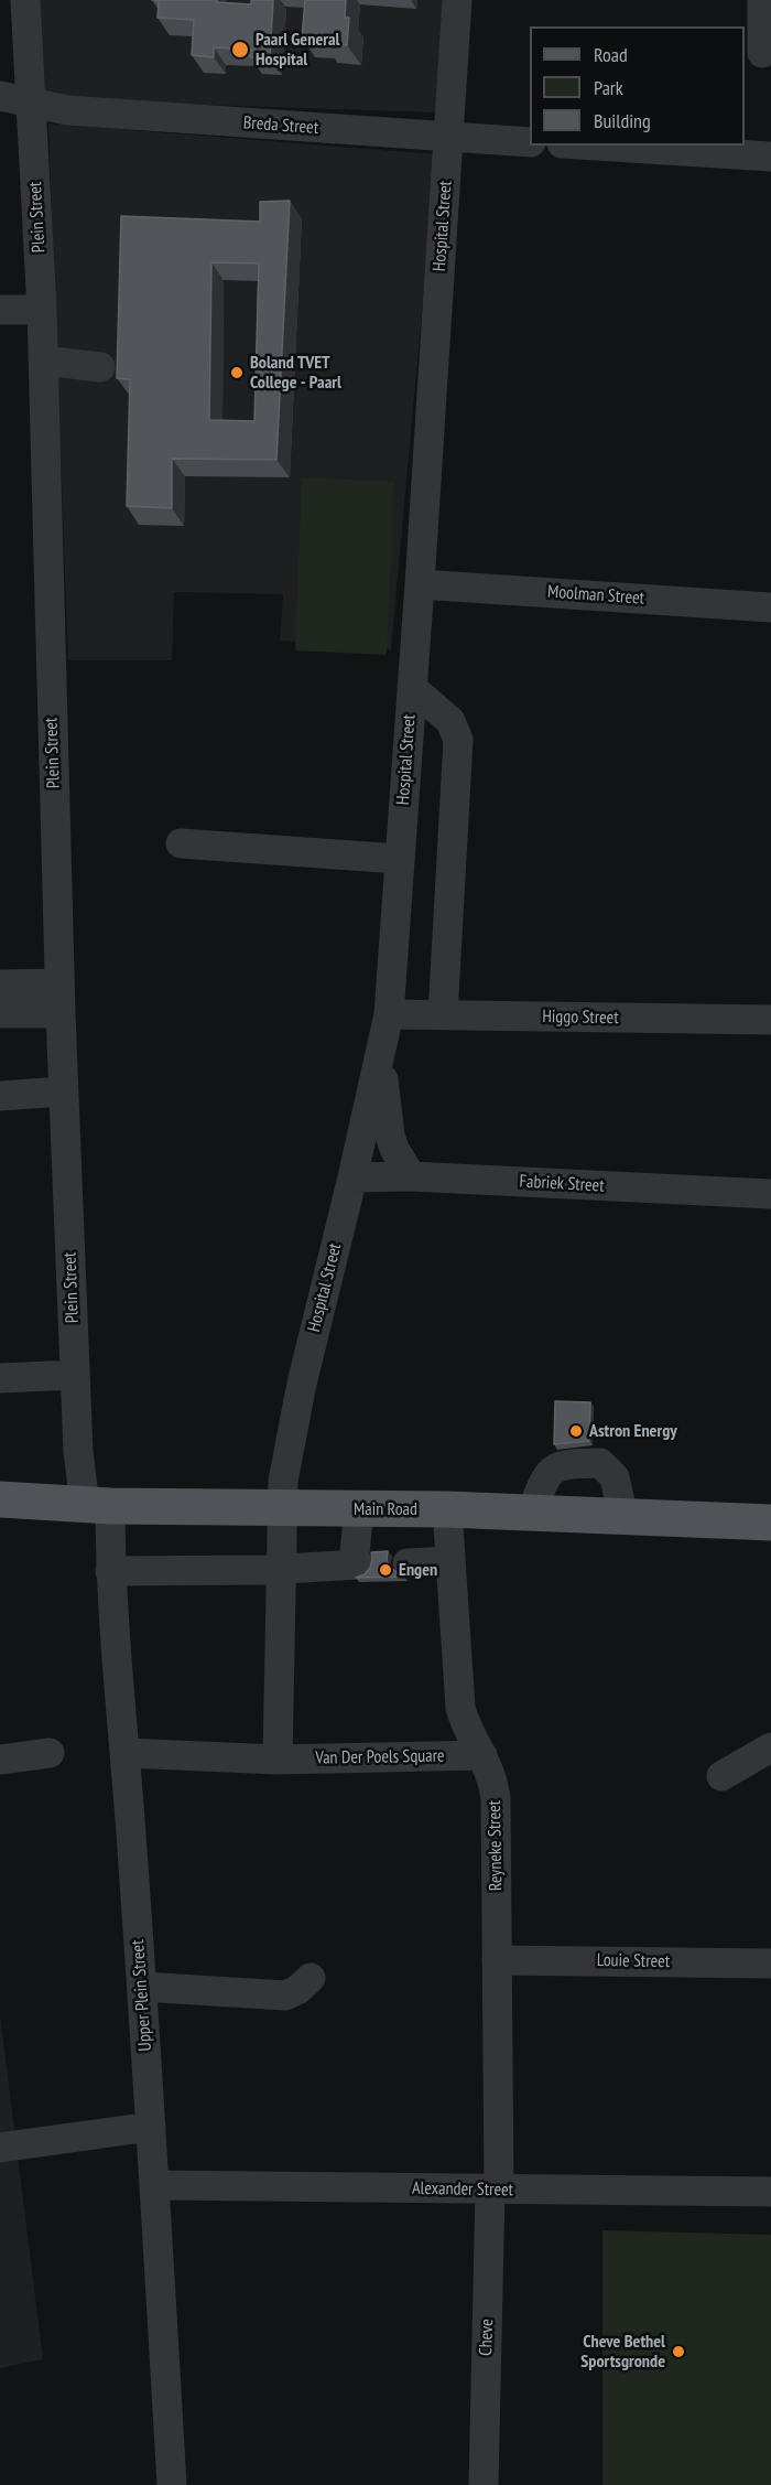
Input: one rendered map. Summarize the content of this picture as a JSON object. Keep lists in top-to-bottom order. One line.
{"streets":{"main road":["Main Road"],"street":["Breda Street","Plein Street","Hospital Street","Moolman Street","Higgo Street","Fabriek Street","Van Der Poels Square","Reyneke Street","Louie Street","Upper Plein Street","Alexander Street","Cheve"]},"crossings":[["Breda Street","Plein Street"],["Breda Street","Hospital Street"],["Plein Street","Main Road"],["Plein Street","Upper Plein Street"],["Hospital Street","Moolman Street"],["Hospital Street","Higgo Street"],["Hospital Street","Fabriek Street"],["Hospital Street","Main Road"],["Main Road","Reyneke Street"],["Main Road","Upper Plein Street"],["Van Der Poels Square","Reyneke Street"],["Van Der Poels Square","Upper Plein Street"],["Reyneke Street","Louie Street"],["Reyneke Street","Alexander Street"],["Reyneke Street","Cheve"],["Upper Plein Street","Alexander Street"],["Alexander Street","Cheve"]],"places":["Paarl General Hospital","Boland TVET College - Paarl","Astron Energy","Engen","Cheve Bethel Sportsgronde"],"legend":["Road","Park","Building"]}
